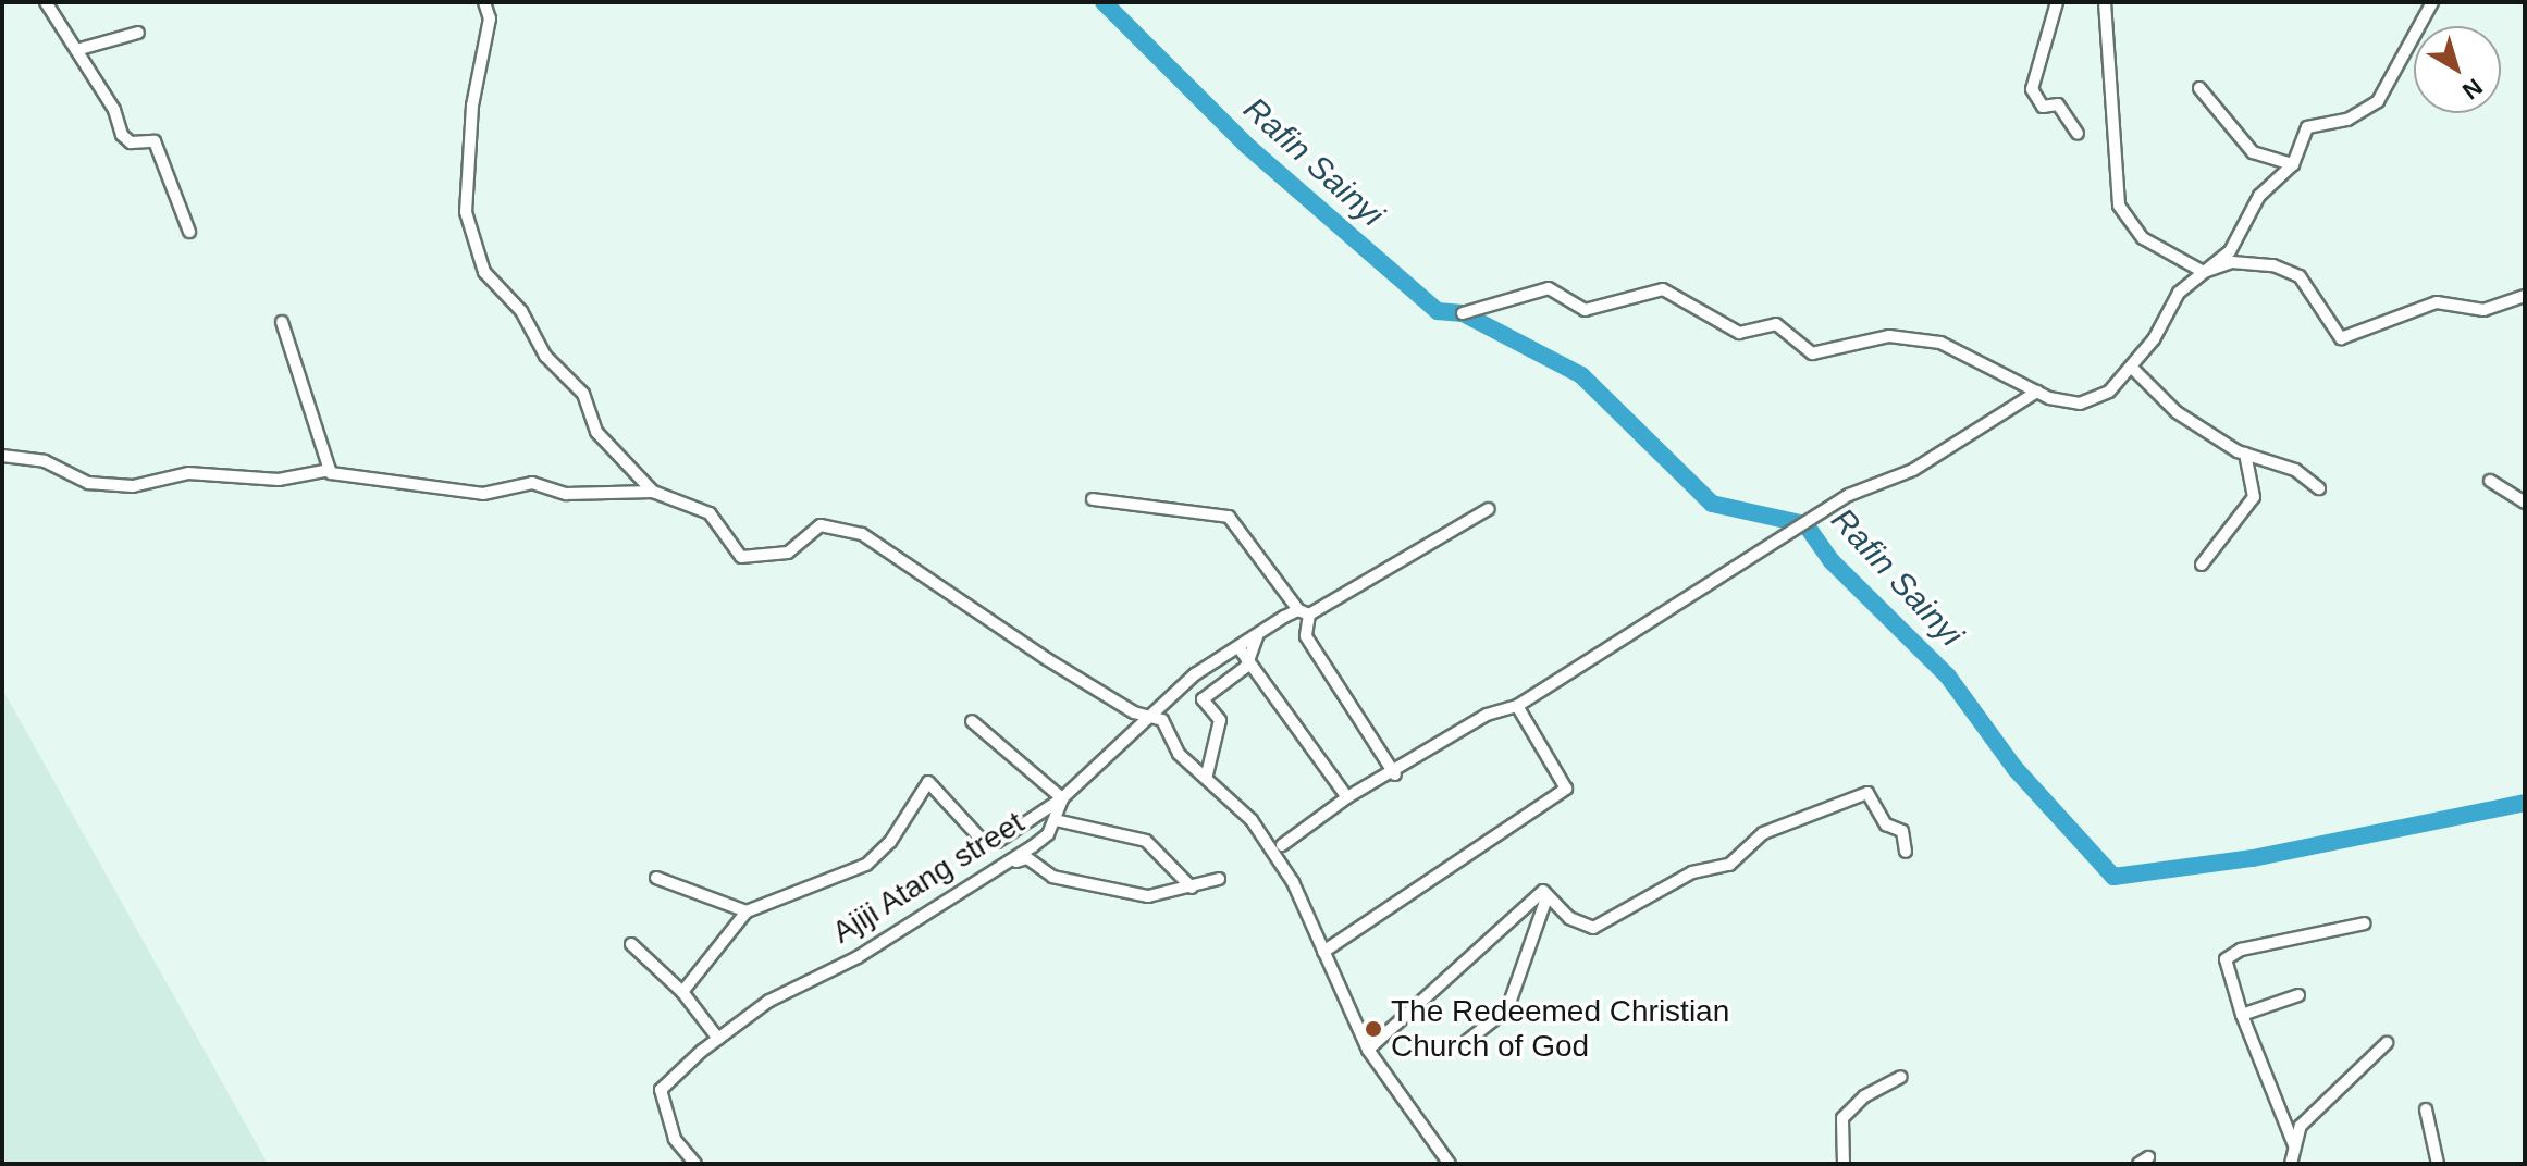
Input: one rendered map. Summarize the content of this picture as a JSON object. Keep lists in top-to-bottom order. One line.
{"streets":{"street":["Ajiji Atang street"]},"water":["Rafin Sainyi"],"places":["The Redeemed Christian Church of God"],"north":"bottom right"}
